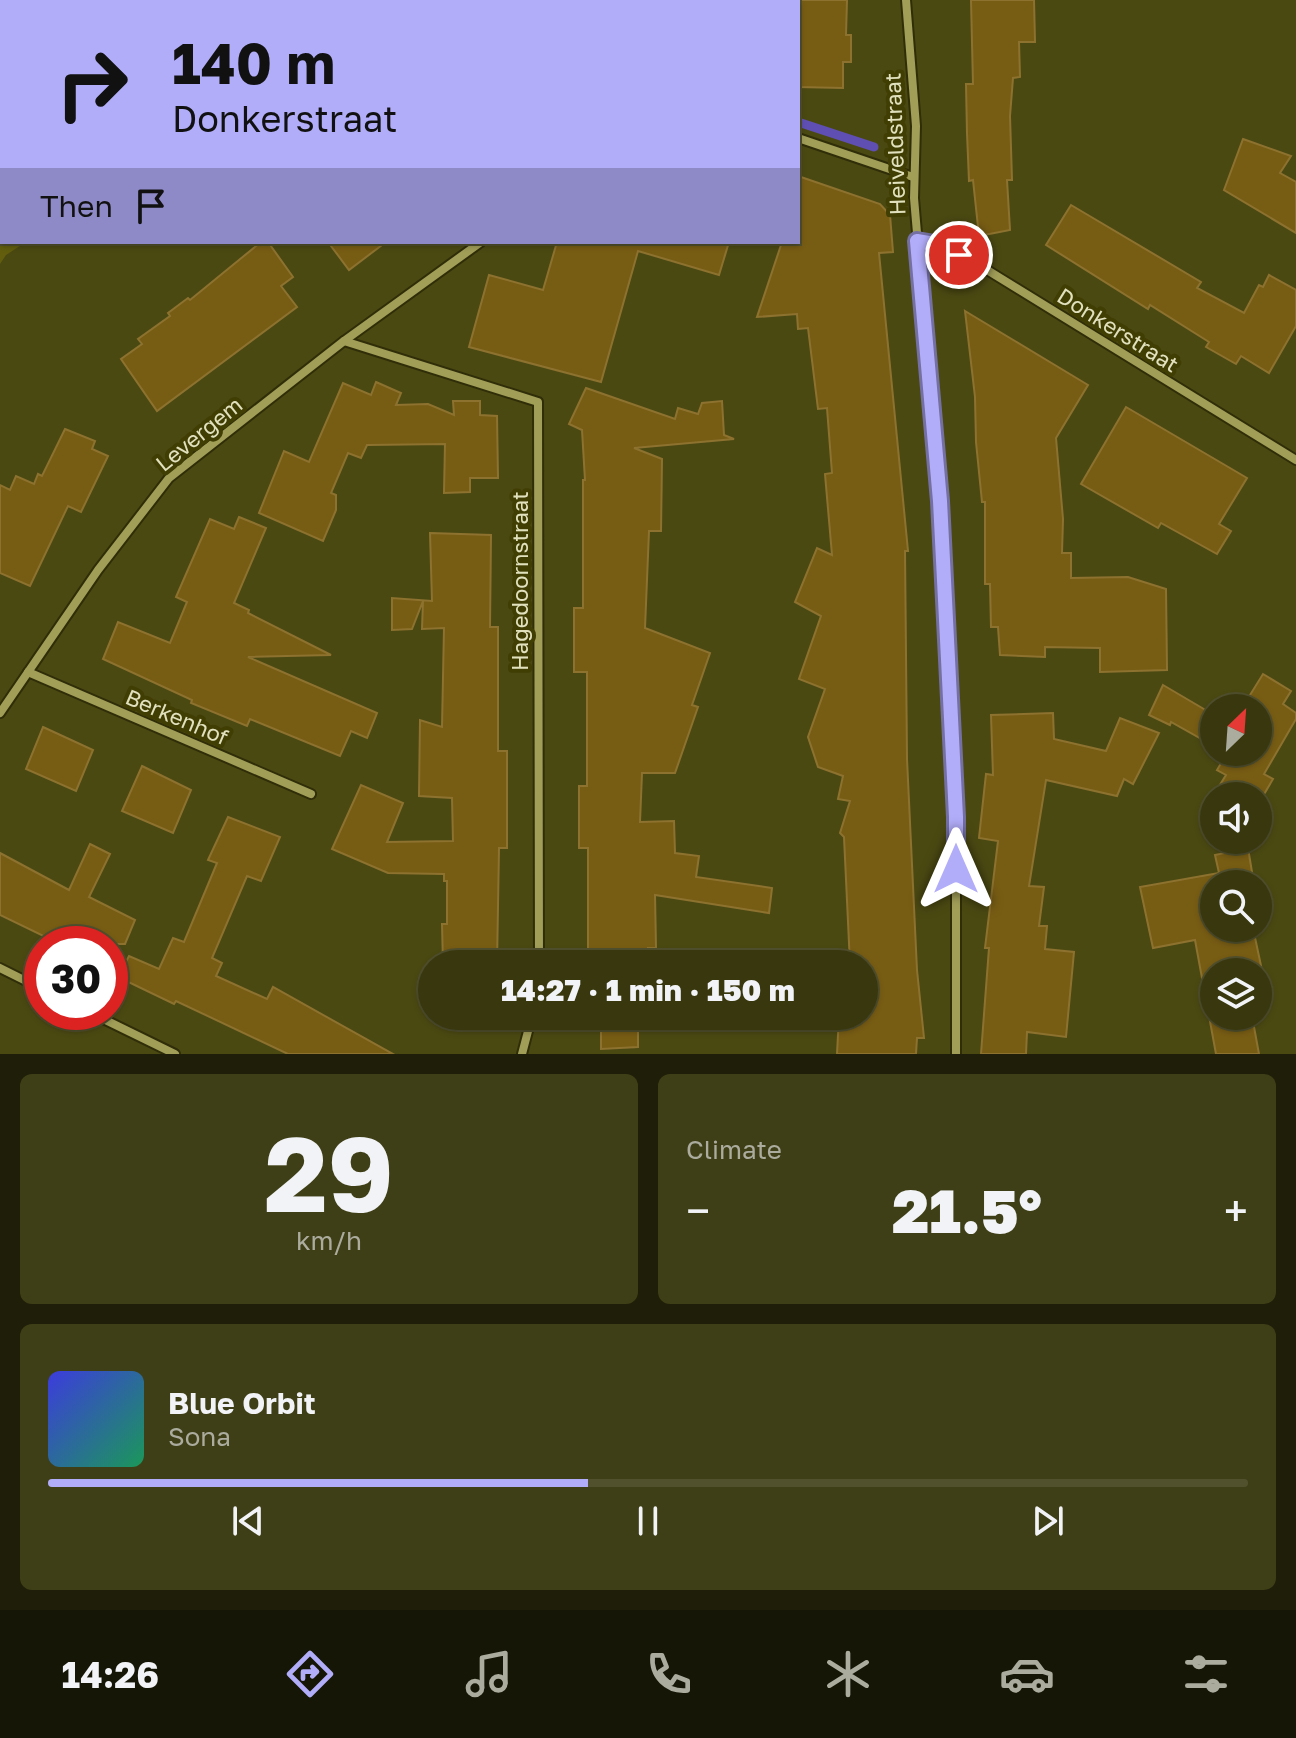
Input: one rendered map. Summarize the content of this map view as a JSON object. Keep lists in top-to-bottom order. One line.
{"streets":{"street":["Heiveldstraat","Donkerstraat","Levergem","Hagedoornstraat","Berkenhof"]},"crossings":[["Heiveldstraat","Donkerstraat"],["Levergem","Hagedoornstraat"],["Levergem","Berkenhof"]],"north":"top right","page":{"turn":["140 m","Donkerstraat"],"then":"Then","limit":"30","trip":"14:27 · 1 min · 150 m","tile":[["29","km/h"],"Climate"],"heat":["−","21.5°","+"],"song":["Blue Orbit","Sona"],"tabs":"14:26"}}
